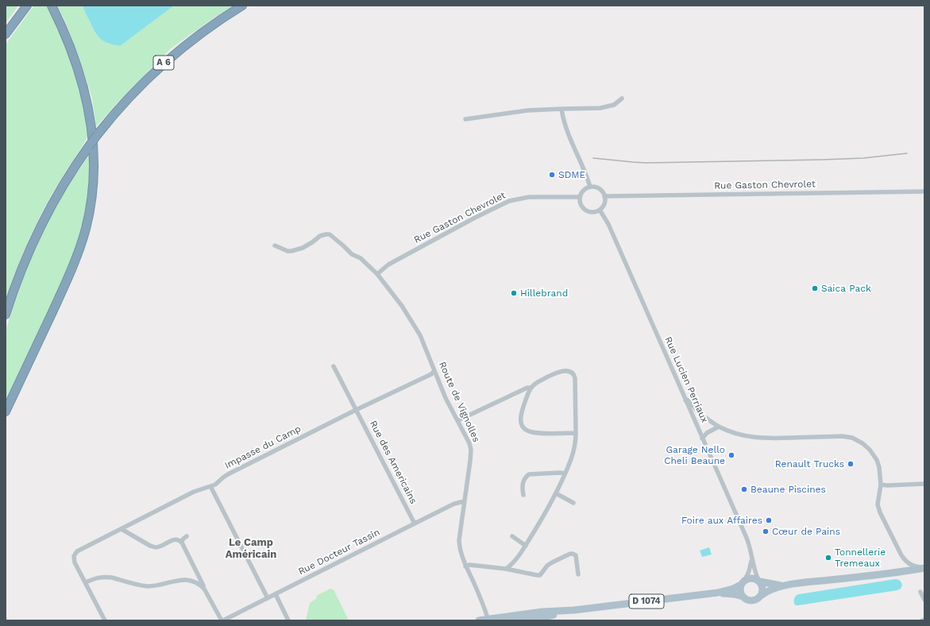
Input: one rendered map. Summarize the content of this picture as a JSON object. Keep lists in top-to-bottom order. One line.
{"streets":{"highway":["A 6"],"main road":["D 1074"],"street":["Rue Gaston Chevrolet","Rue Lucien Perriaux","Route de Vignolles","Impasse du Camp","Rue des Americains","Rue Docteur Tassin"]},"crossings":[["Rue Gaston Chevrolet","Rue Lucien Perriaux"],["Rue Gaston Chevrolet","Route de Vignolles"],["Rue Lucien Perriaux","D 1074"],["Route de Vignolles","Impasse du Camp"],["Route de Vignolles","Rue Docteur Tassin"],["Route de Vignolles","D 1074"],["Impasse du Camp","Rue des Americains"],["Rue des Americains","Rue Docteur Tassin"]],"districts":["Le Camp Américain"],"places":["SDME","Saica Pack","Hillebrand","Garage Nello Cheli Beaune","Renault Trucks","Beaune Piscines","Foire aux Affaires","Cœur de Pains","Tonnellerie Tremeaux"]}
